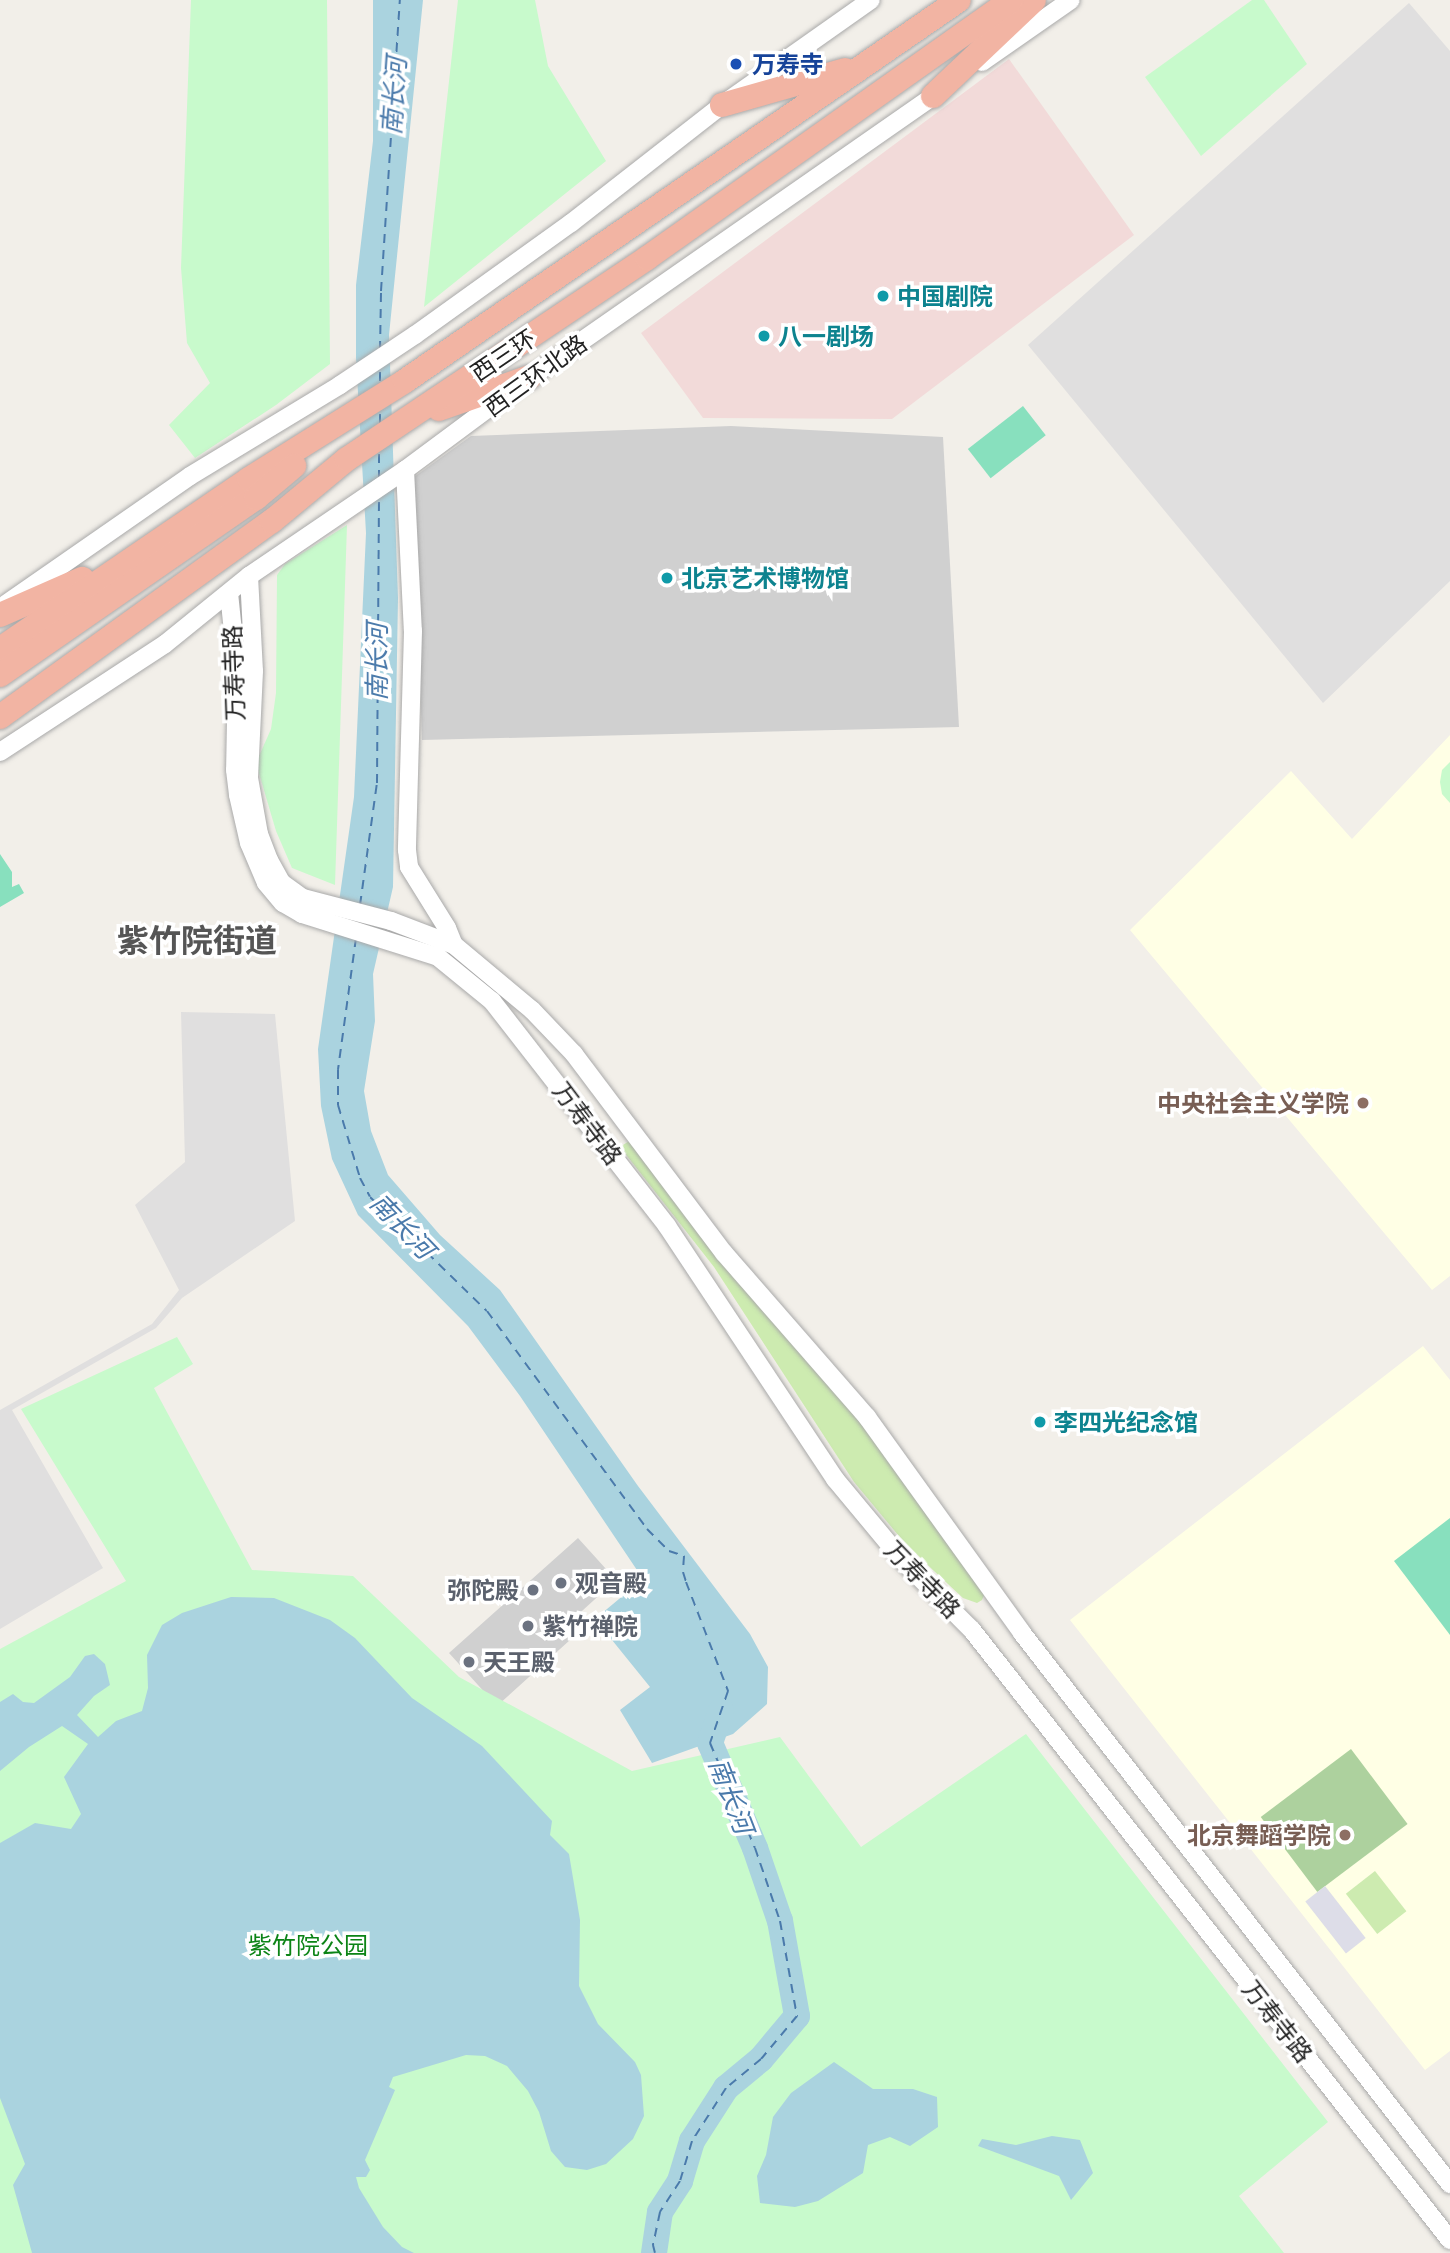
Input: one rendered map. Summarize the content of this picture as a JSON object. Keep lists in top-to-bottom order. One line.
{"streets":{"highway":["西三环"],"street":["西三环北路","万寿寺路"]},"crossings":[["西三环北路","万寿寺路"]],"districts":["紫竹院街道"],"water":["南长河"],"parks":["紫竹院公园"],"places":["万寿寺","中国剧院","八一剧场","北京艺术博物馆","中央社会主义学院","李四光纪念馆","观音殿","弥陀殿","紫竹禅院","天王殿","北京舞蹈学院"]}
